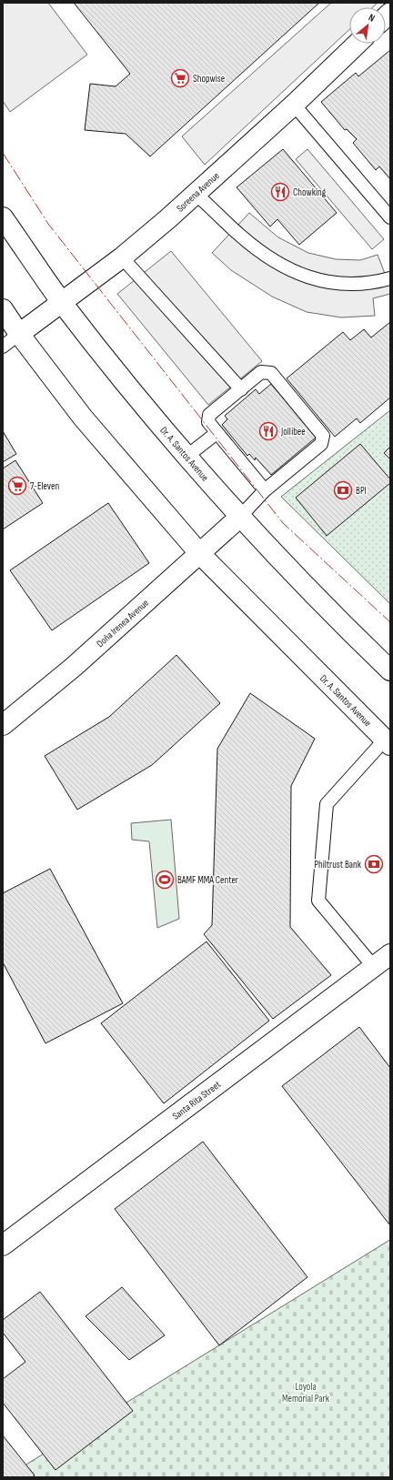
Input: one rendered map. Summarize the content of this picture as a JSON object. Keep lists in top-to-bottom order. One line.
{"streets":{"street":["Soreena Avenue","Dr. A. Santos Avenue","Doña Irenea Avenue","Santa Rita Street"]},"crossings":[["Soreena Avenue","Dr. A. Santos Avenue"],["Dr. A. Santos Avenue","Doña Irenea Avenue"]],"parks":["Loyola Memorial Park"],"places":{"supermarket":["Shopwise","7-Eleven"],"restaurant":["Chowking","Jollibee"],"bank":["BPI","Philtrust Bank"],"sports":["BAMF MMA Center"]},"north":"top right"}
